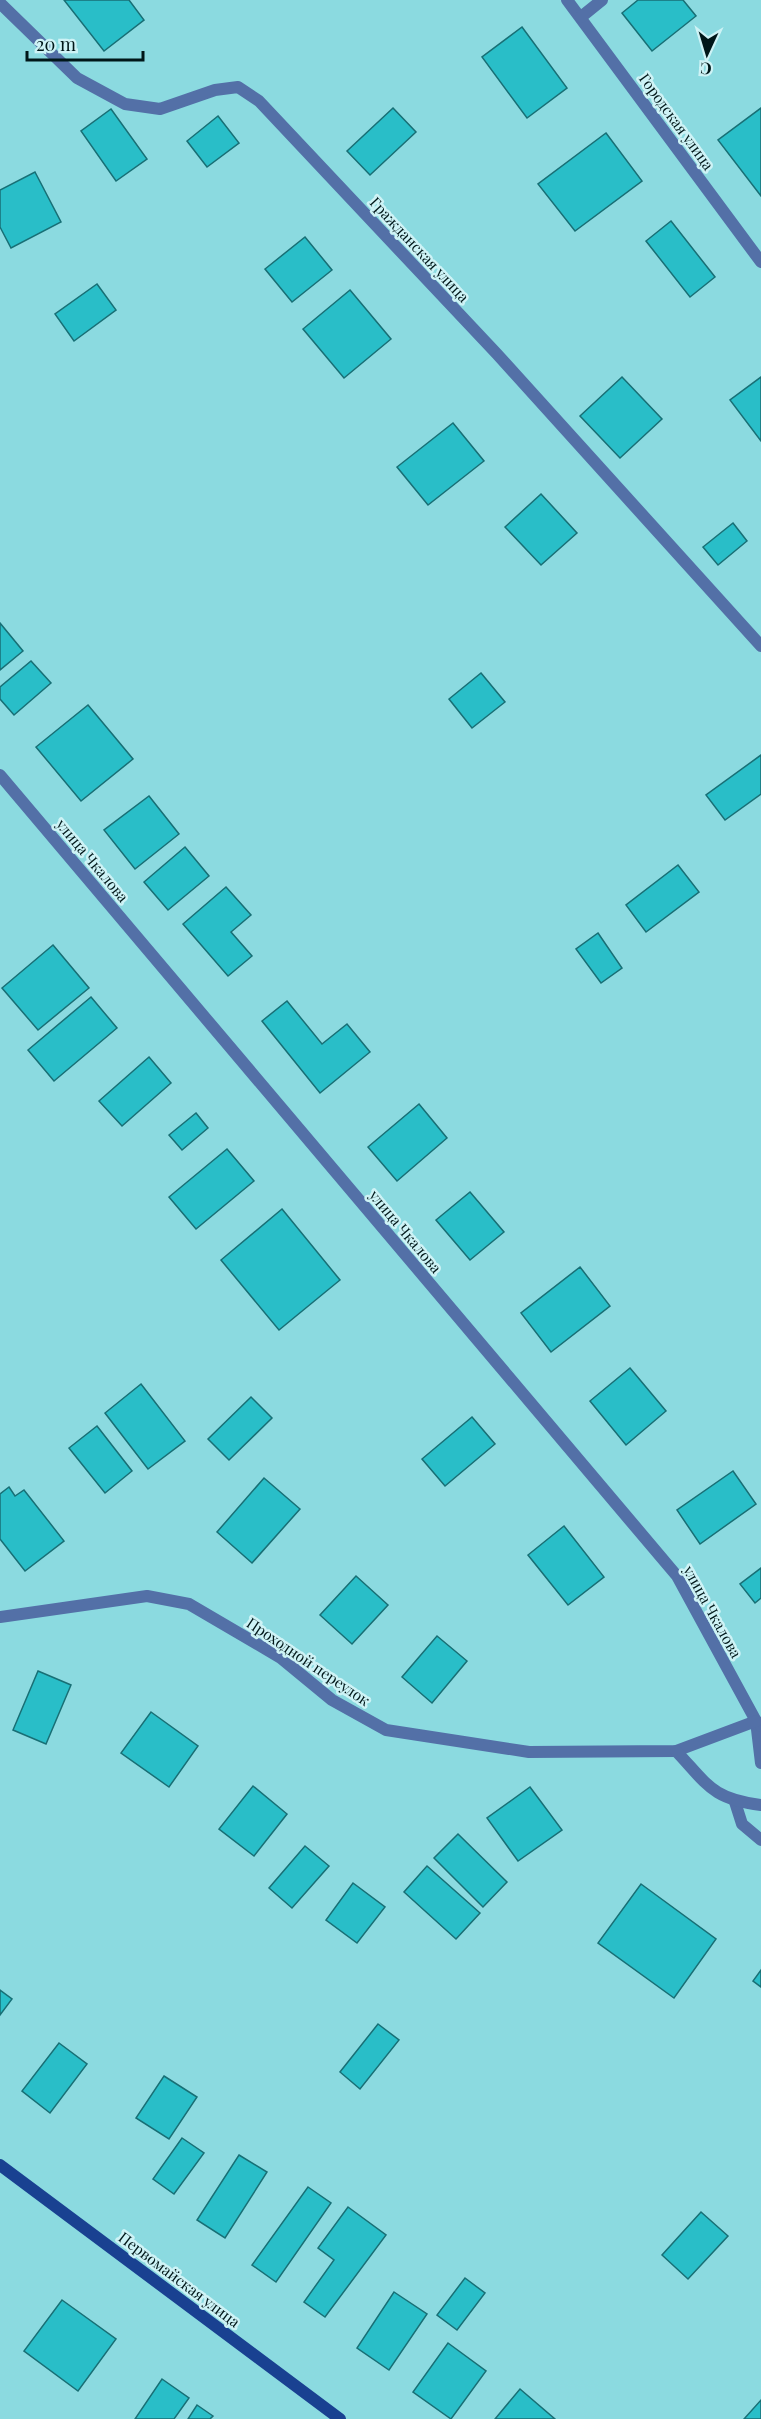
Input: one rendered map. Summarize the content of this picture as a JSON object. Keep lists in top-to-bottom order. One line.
{"streets":{"main road":["Первомайская улица"],"street":["Городская улица","Гражданская улица","улица Чкалова","Проходной переулок"]},"crossings":[["улица Чкалова","Проходной переулок"]],"scale_bar":"20 m","north":"bottom"}
